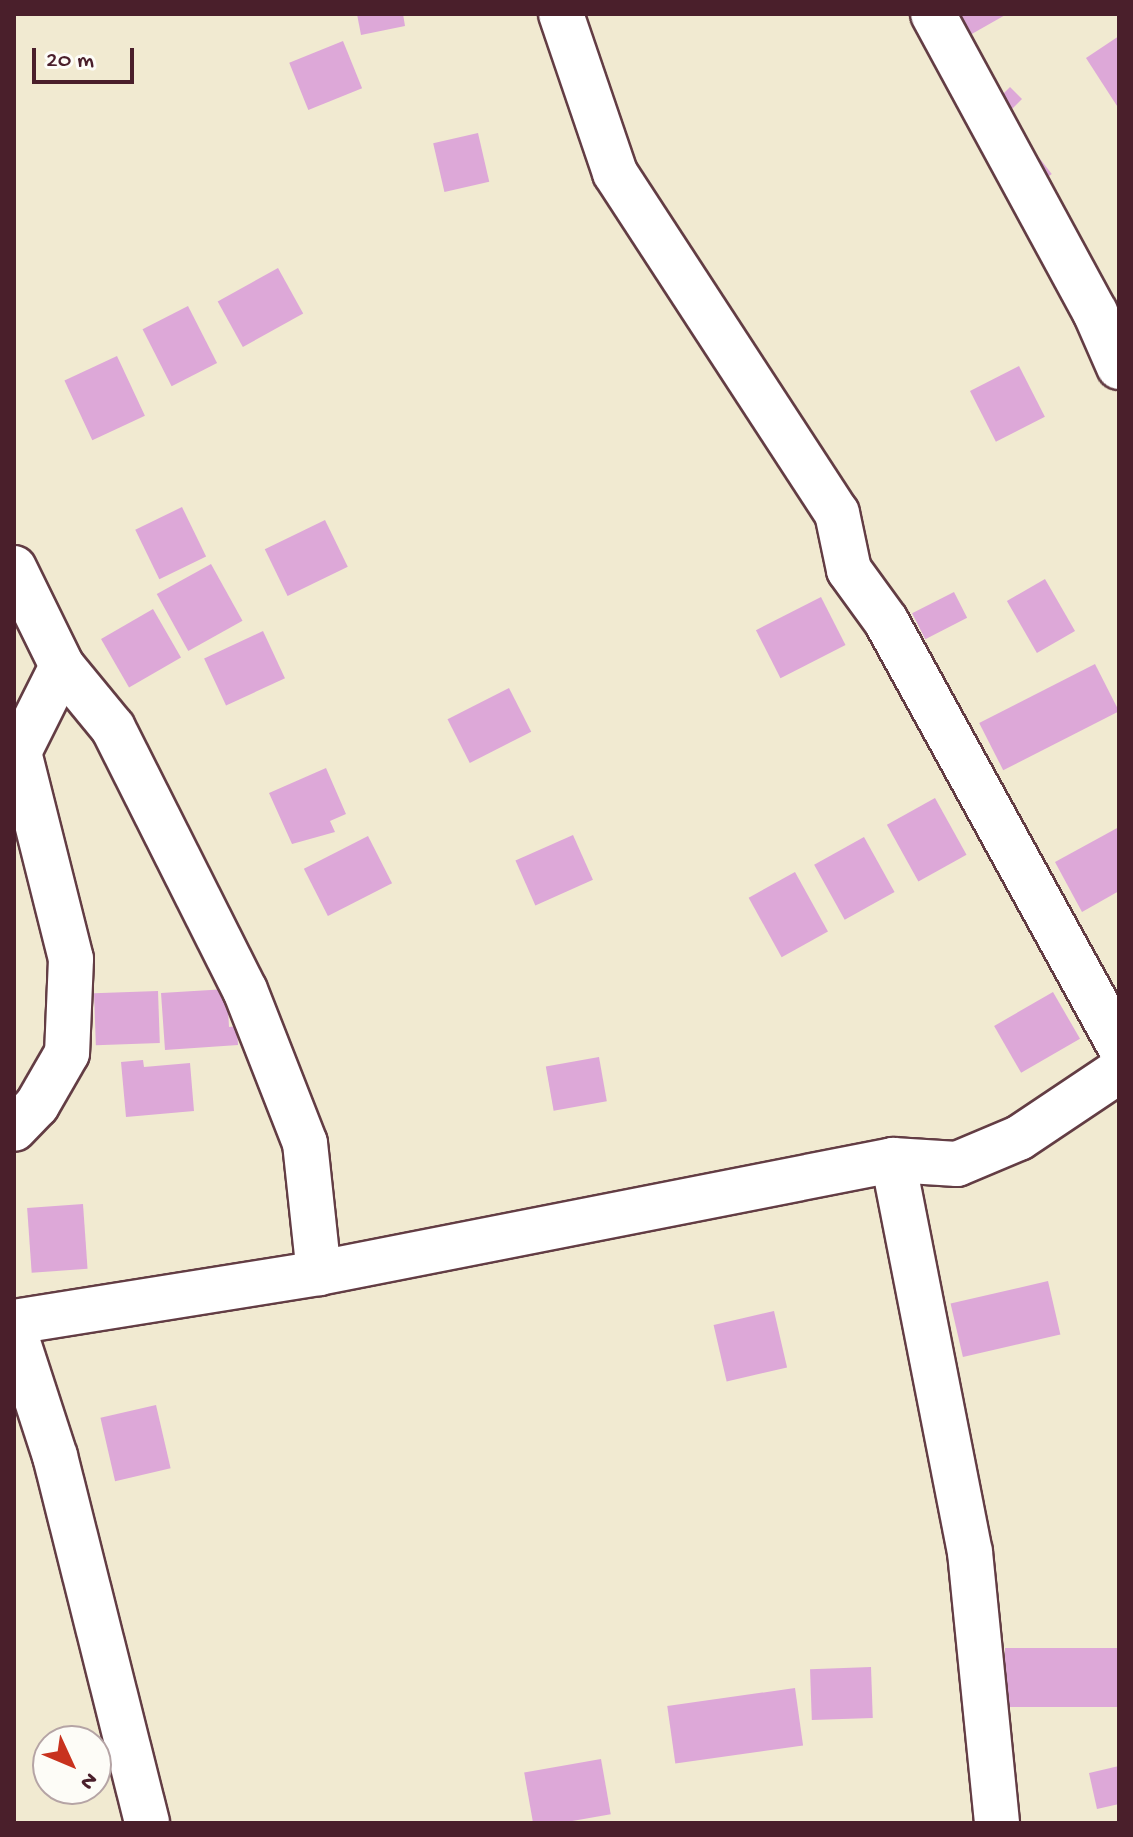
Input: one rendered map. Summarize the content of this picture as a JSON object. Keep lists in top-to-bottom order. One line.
{"scale_bar":"20 m","north":"bottom right"}
